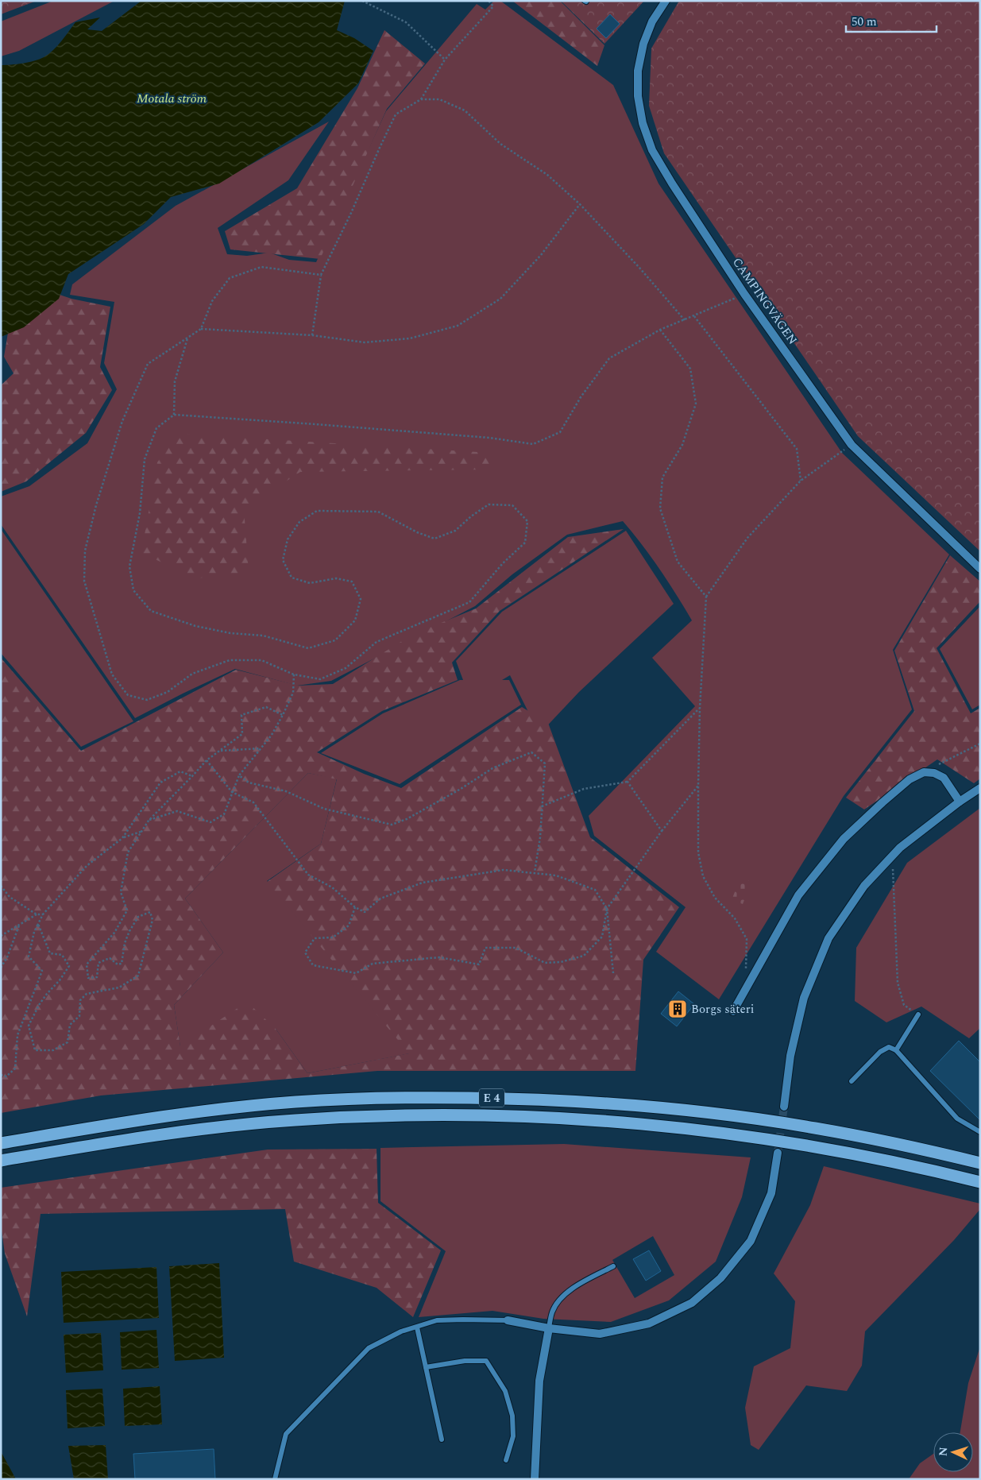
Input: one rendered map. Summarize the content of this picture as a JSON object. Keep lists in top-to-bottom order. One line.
{"streets":{"highway":["E 4"],"street":["CAMPINGVÄGEN"]},"water":["Motala ström"],"places":{"building":["Borgs säteri"]},"scale_bar":"50 m","north":"left"}
